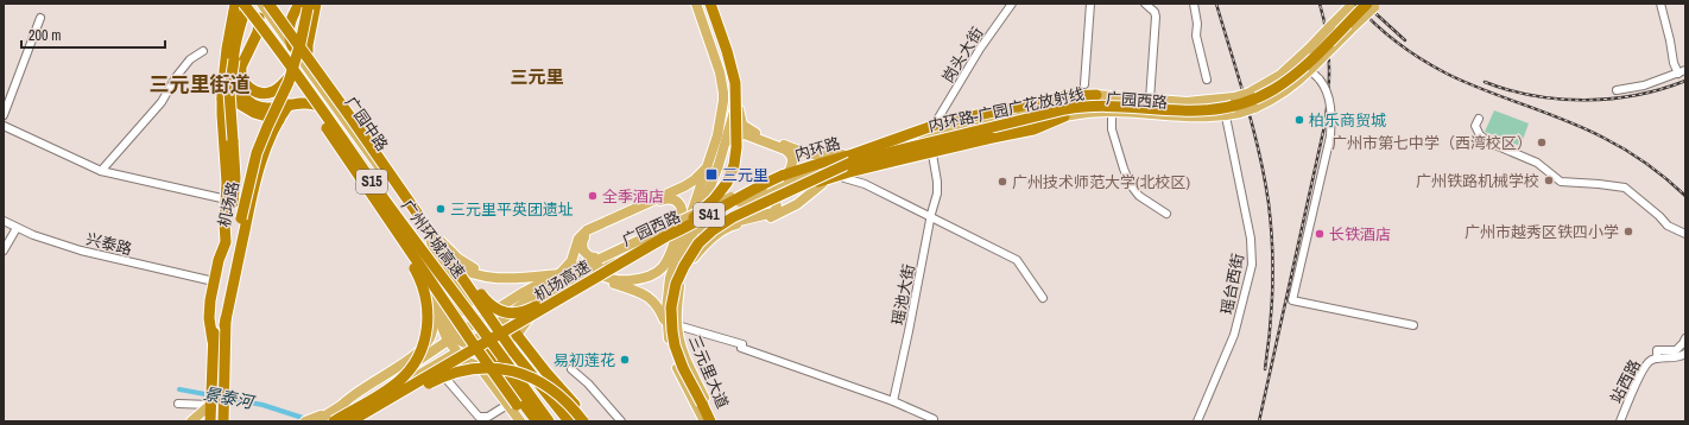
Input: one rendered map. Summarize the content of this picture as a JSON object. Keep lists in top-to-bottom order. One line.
{"streets":{"highway":["内环路-广园广花放射线","广园中路","内环路","S15","机场路","S41","广州环城高速","机场高速"],"main road":["广园西路","三元里大道"],"street":["岗头大街","兴泰路","瑶台西街","瑶池大街","站西路"]},"crossings":[["广园西路","内环路-广园广花放射线"],["广园西路","广园中路"],["广园西路","内环路"],["广园西路","机场高速"],["广园西路","瑶台西街"],["广园西路","瑶池大街"],["广园西路","三元里大道"],["内环路-广园广花放射线","内环路"],["广园中路","机场路"],["内环路","机场高速"],["机场路","广州环城高速"]],"districts":["三元里","三元里街道"],"water":["景泰河"],"places":{"other":["柏乐商贸城","广州市第七中学（西湾校区）","广州铁路机械学校","广州技术师范大学(北校区)","全季酒店","三元里平英团遗址","广州市越秀区铁四小学","长铁酒店","易初莲花"],"transit":["三元里"]},"scale_bar":"200 m"}
